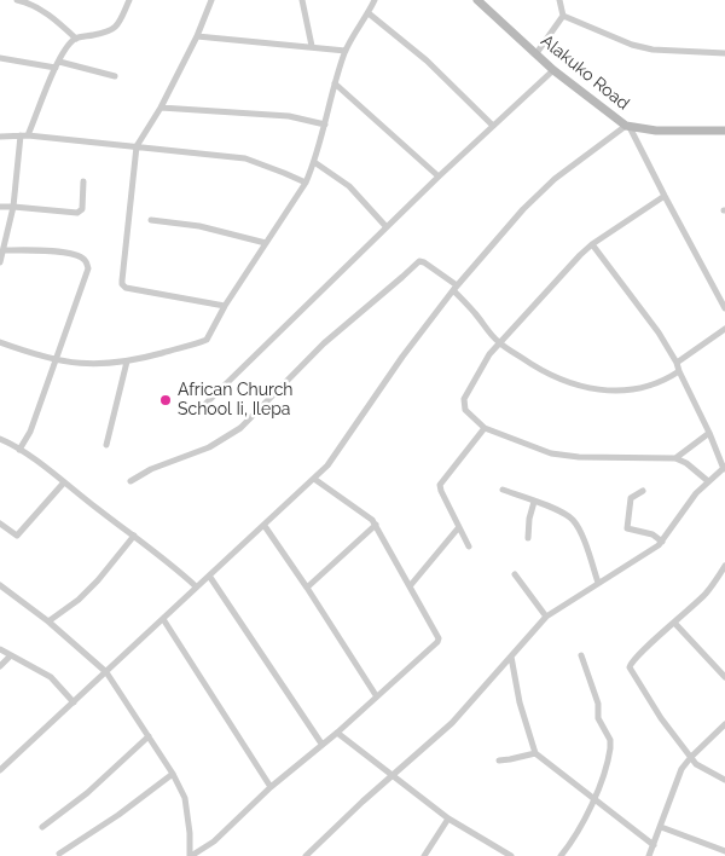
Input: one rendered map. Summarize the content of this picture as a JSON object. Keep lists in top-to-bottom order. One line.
{"streets":{"main road":["Alakuko Road"]},"places":["African Church School Ii, Ilepa"]}
